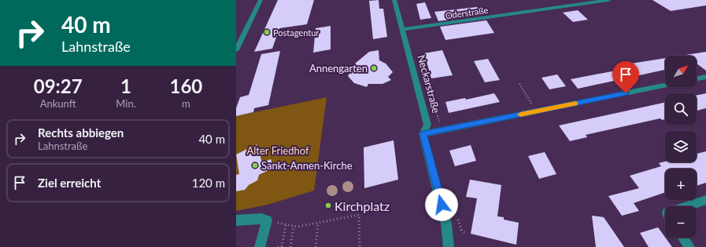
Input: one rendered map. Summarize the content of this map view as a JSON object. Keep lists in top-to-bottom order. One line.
{"streets":{"street":["Oderstraße","Neckarstraße"]},"crossings":[["Oderstraße","Neckarstraße"]],"parks":["Alter Friedhof"],"places":["Postagentur","Annengarten","Sankt-Annen-Kirche","Kirchplatz"],"north":"top right","page":{"turn":["40 m","Lahnstraße"],"map_buttons":["+","−"],"eta":["09:27","Ankunft","1","Min.","160","m"],"list":[{"name":"Rechts abbiegen","note":"Lahnstraße","value":"40 m"},{"name":"Ziel erreicht","value":"120 m"}]}}
